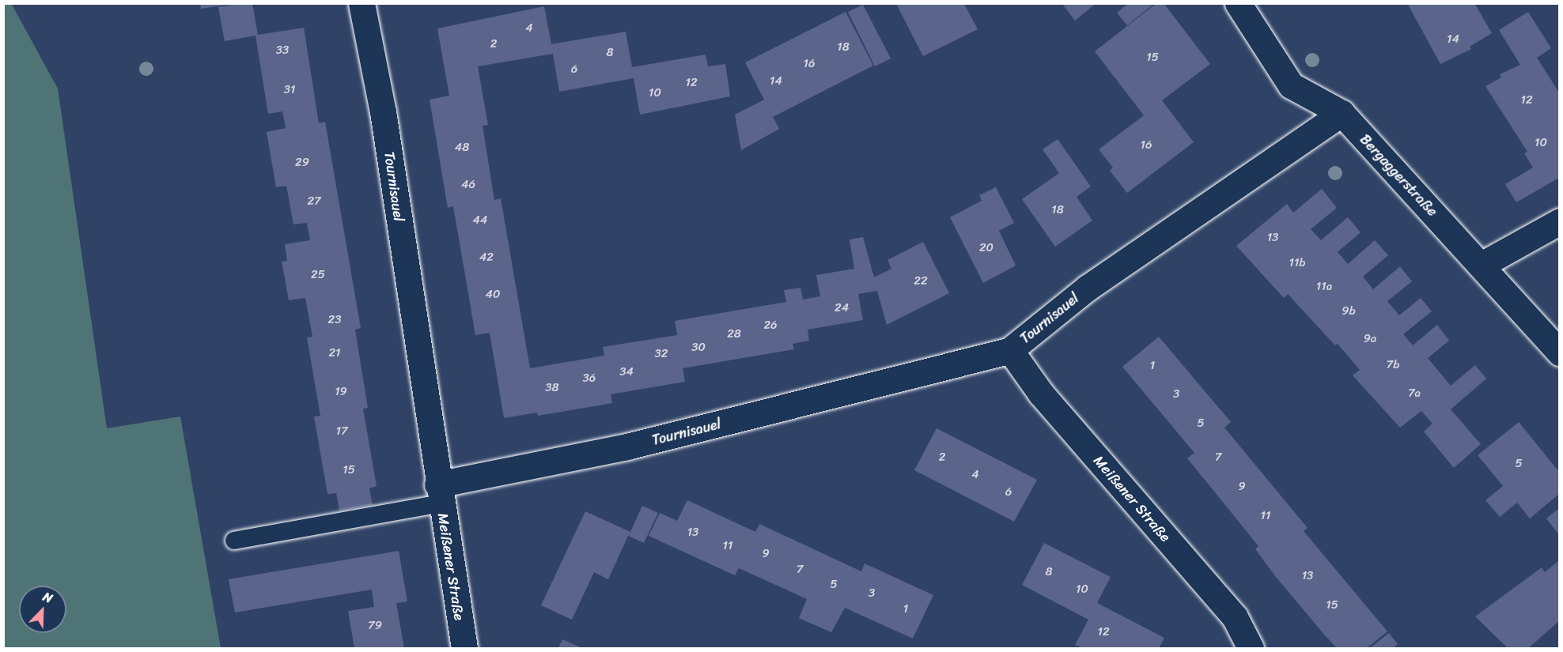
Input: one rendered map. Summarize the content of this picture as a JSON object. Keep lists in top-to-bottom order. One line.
{"streets":{"street":["Bergaggerstraße","Tournisauel","Meißener Straße"]},"crossings":[["Bergaggerstraße","Tournisauel"],["Tournisauel","Meißener Straße"]],"house_numbers":["4","14","2","18","33","8","15","16","6","14","12","31","10","12","10","16","48","29","46","27","18","44","13","20","42","11b","25","22","11a","40","24","9b","23","26","28","9a","30","21","32","7b","1","34","36","38","19","7a","3","5","17","2","7","5","15","4","9","6","11","13","11","9","7","8","13","5","10","3","15","1","79","12"],"north":"top right"}
